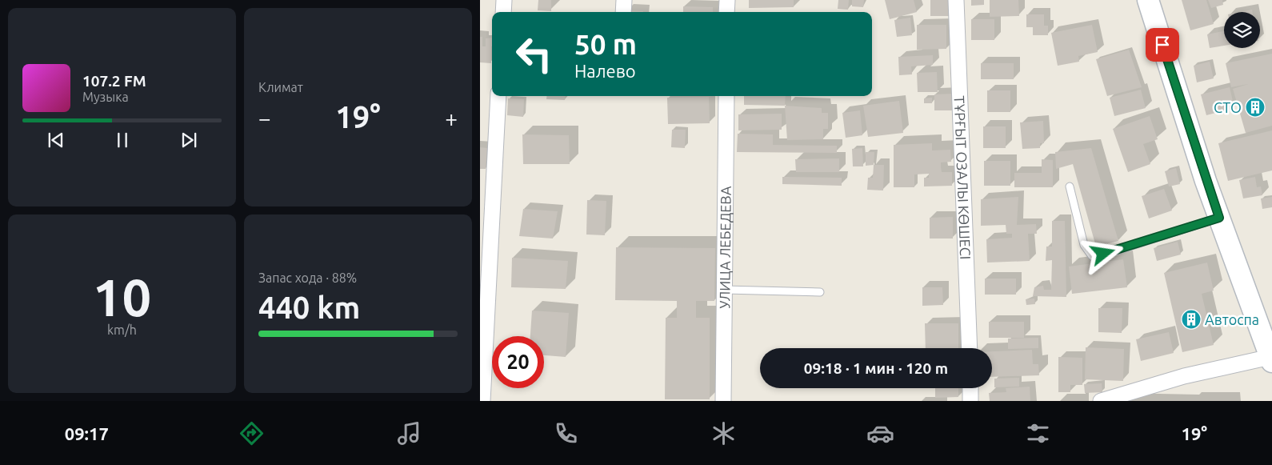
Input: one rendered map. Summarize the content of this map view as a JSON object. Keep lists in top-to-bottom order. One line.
{"streets":{"street":["ТҰРҒЫТ ОЗАЛЫ КӨШЕСІ","УЛИЦА ЛЕБЕДЕВА"]},"places":{"building":["СТО","Автоспа"]},"page":{"tile":["Климат",["10","km/h"],["Запас хода · 88%","440 km"]],"turn":["50 m","Налево"],"song":["107.2 FM","Музыка"],"heat":["−","19°","+"],"limit":"20","trip":"09:18 · 1 мин · 120 m","tabs":["09:17","19°"]}}
